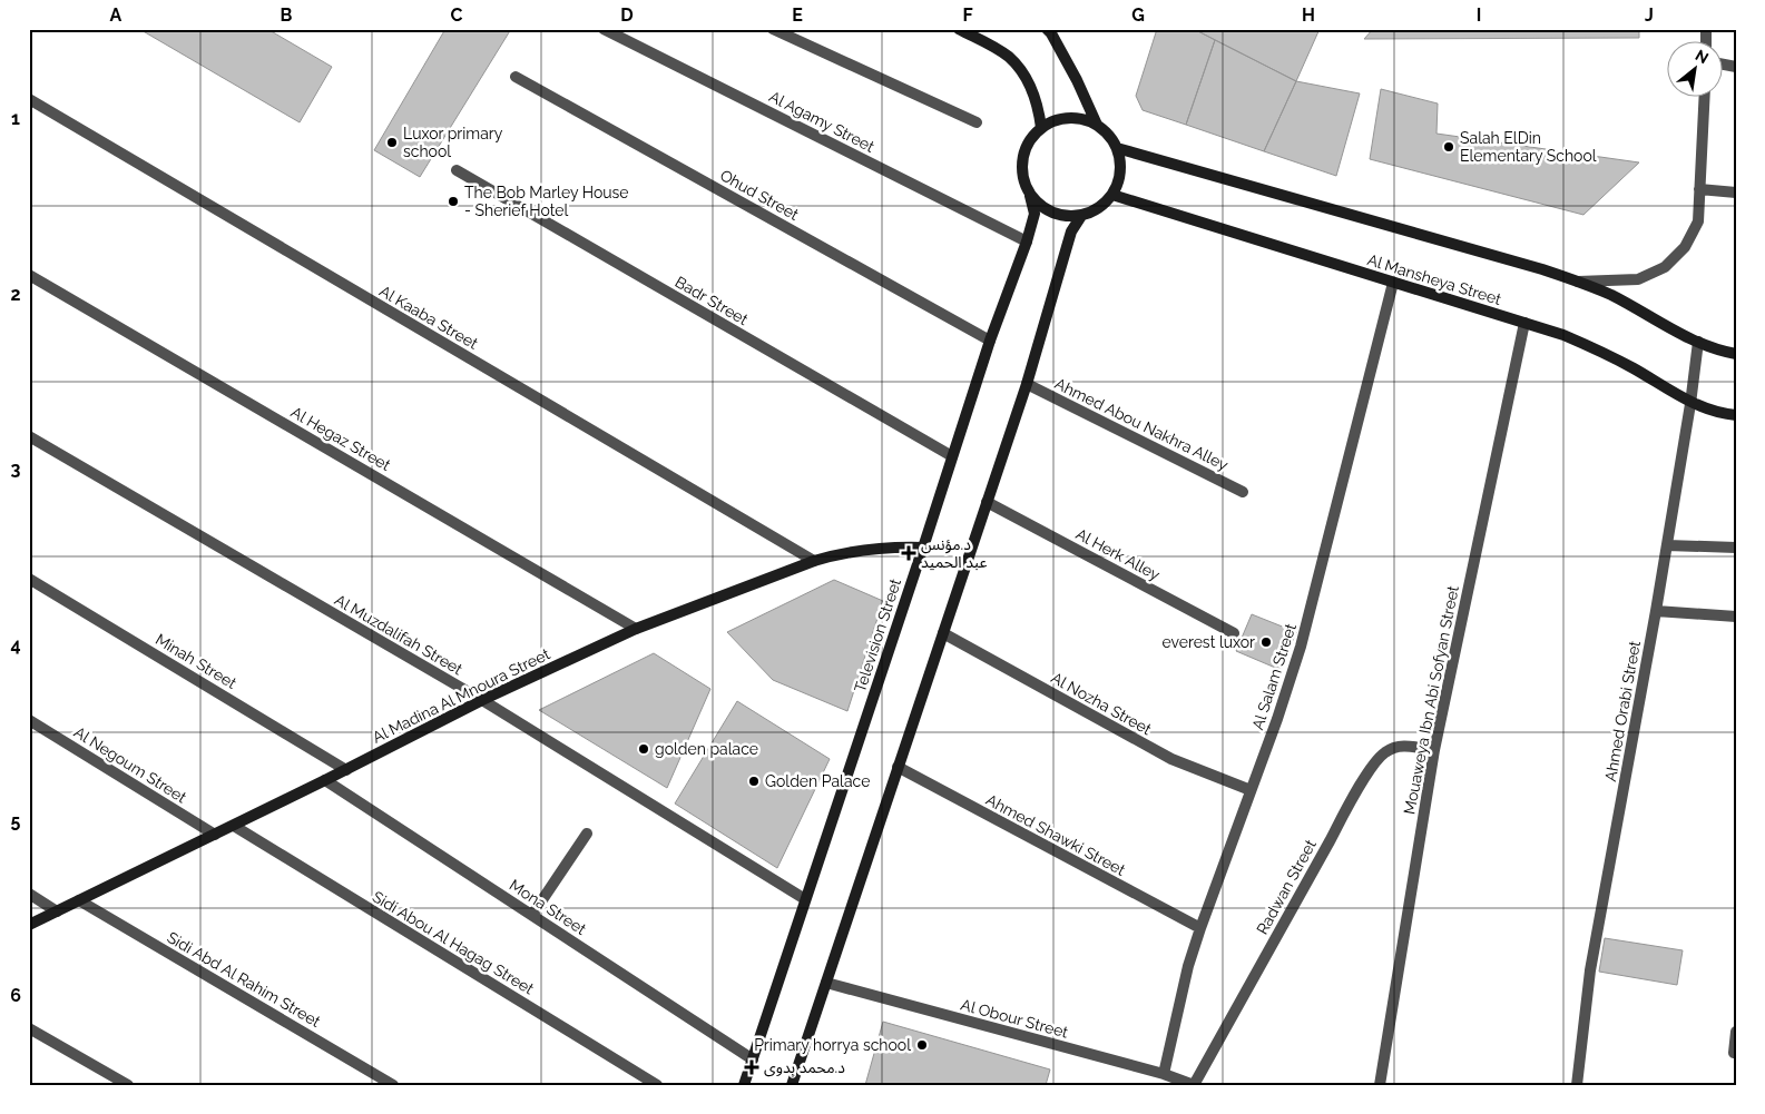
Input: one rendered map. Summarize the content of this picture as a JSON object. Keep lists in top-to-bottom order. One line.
{"streets":{"main road":["Al Mansheya Street","Television Street","Al Madina Al Mnoura Street"],"street":["Al Agamy Street","Ohud Street","Badr Street","Al Kaaba Street","Ahmed Abou Nakhra Alley","Al Hegaz Street","Al Herk Alley","Al Muzdalifah Street","Minah Street","Al Salam Street","Mouaweya Ibn Abi Sofyan Street","Al Nozha Street","Ahmed Orabi Street","Al Negoum Street","Ahmed Shawki Street","Radwan Street","Mona Street","Sidi Abou Al Hagag Street","Sidi Abd Al Rahim Street","Al Obour Street"]},"crossings":[["Al Agamy Street","Television Street"],["Ohud Street","Television Street"],["Al Mansheya Street","Television Street"],["Al Mansheya Street","Al Salam Street"],["Al Mansheya Street","Mouaweya Ibn Abi Sofyan Street"],["Al Mansheya Street","Ahmed Orabi Street"],["Badr Street","Television Street"],["Al Kaaba Street","Al Madina Al Mnoura Street"],["Al Hegaz Street","Al Madina Al Mnoura Street"],["Al Muzdalifah Street","Television Street"],["Al Muzdalifah Street","Al Madina Al Mnoura Street"],["Television Street","Al Madina Al Mnoura Street"],["Television Street","Mona Street"],["Minah Street","Al Madina Al Mnoura Street"],["Al Salam Street","Al Nozha Street"],["Al Salam Street","Ahmed Shawki Street"],["Al Salam Street","Al Obour Street"],["Al Madina Al Mnoura Street","Al Negoum Street"],["Al Madina Al Mnoura Street","Mona Street"],["Al Madina Al Mnoura Street","Sidi Abou Al Hagag Street"],["Al Madina Al Mnoura Street","Sidi Abd Al Rahim Street"],["Mouaweya Ibn Abi Sofyan Street","Radwan Street"],["Radwan Street","Al Obour Street"]],"places":{"other":["Luxor primary school","Salah ElDin Elementary School","The Bob Marley House - Sherief Hotel","everest luxor","golden palace","Golden Palace","Primary horrya school"],"health":["د.مؤنس عبد الحميد","د.محمد بدوى"]},"north":"top right","grid":{"columns":["A","B","C","D","E","F","G","H","I","J"],"rows":["1","2","3","4","5","6"]}}
